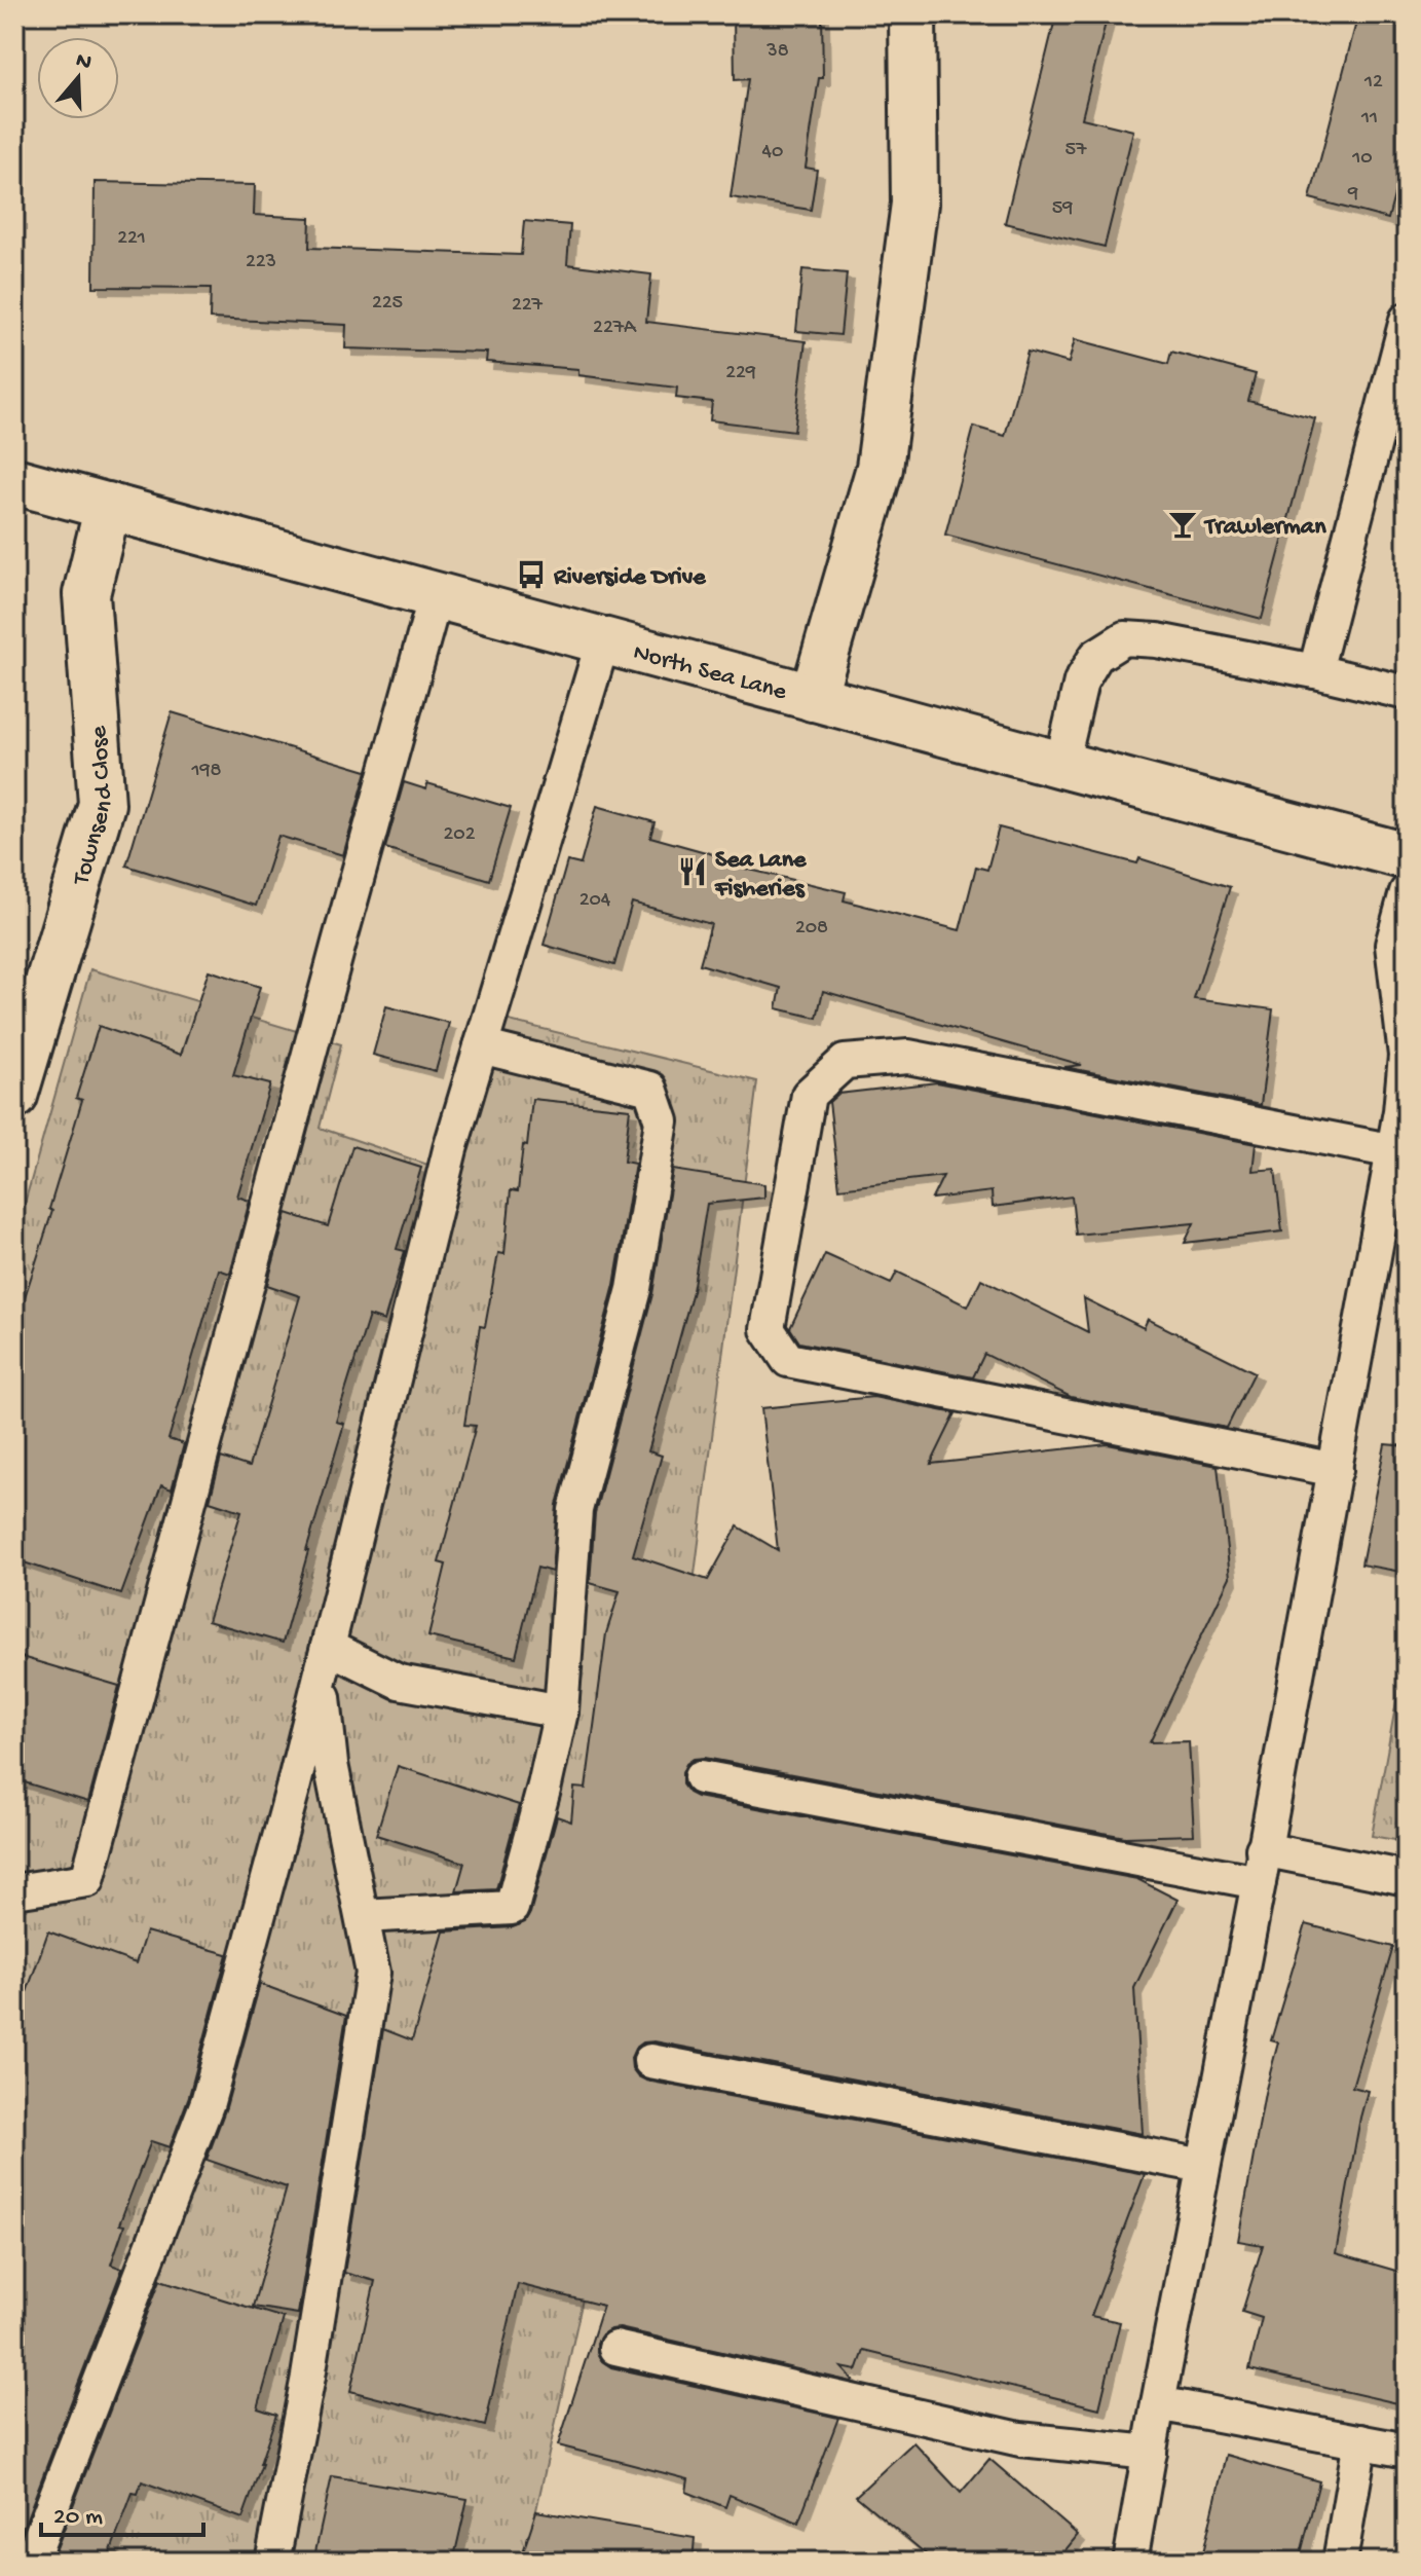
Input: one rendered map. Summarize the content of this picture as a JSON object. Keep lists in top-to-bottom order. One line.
{"streets":{"street":["North Sea Lane","Townsend Close"]},"crossings":[["North Sea Lane","Townsend Close"]],"places":{"bar":["Trawlerman"],"bus stop":["Riverside Drive"],"restaurant":["Sea Lane Fisheries"]},"house_numbers":["38","12","11","57","40","10","9","59","221","223","225","227","227A","229","198","202","204","208"],"scale_bar":"20 m","north":"top"}
